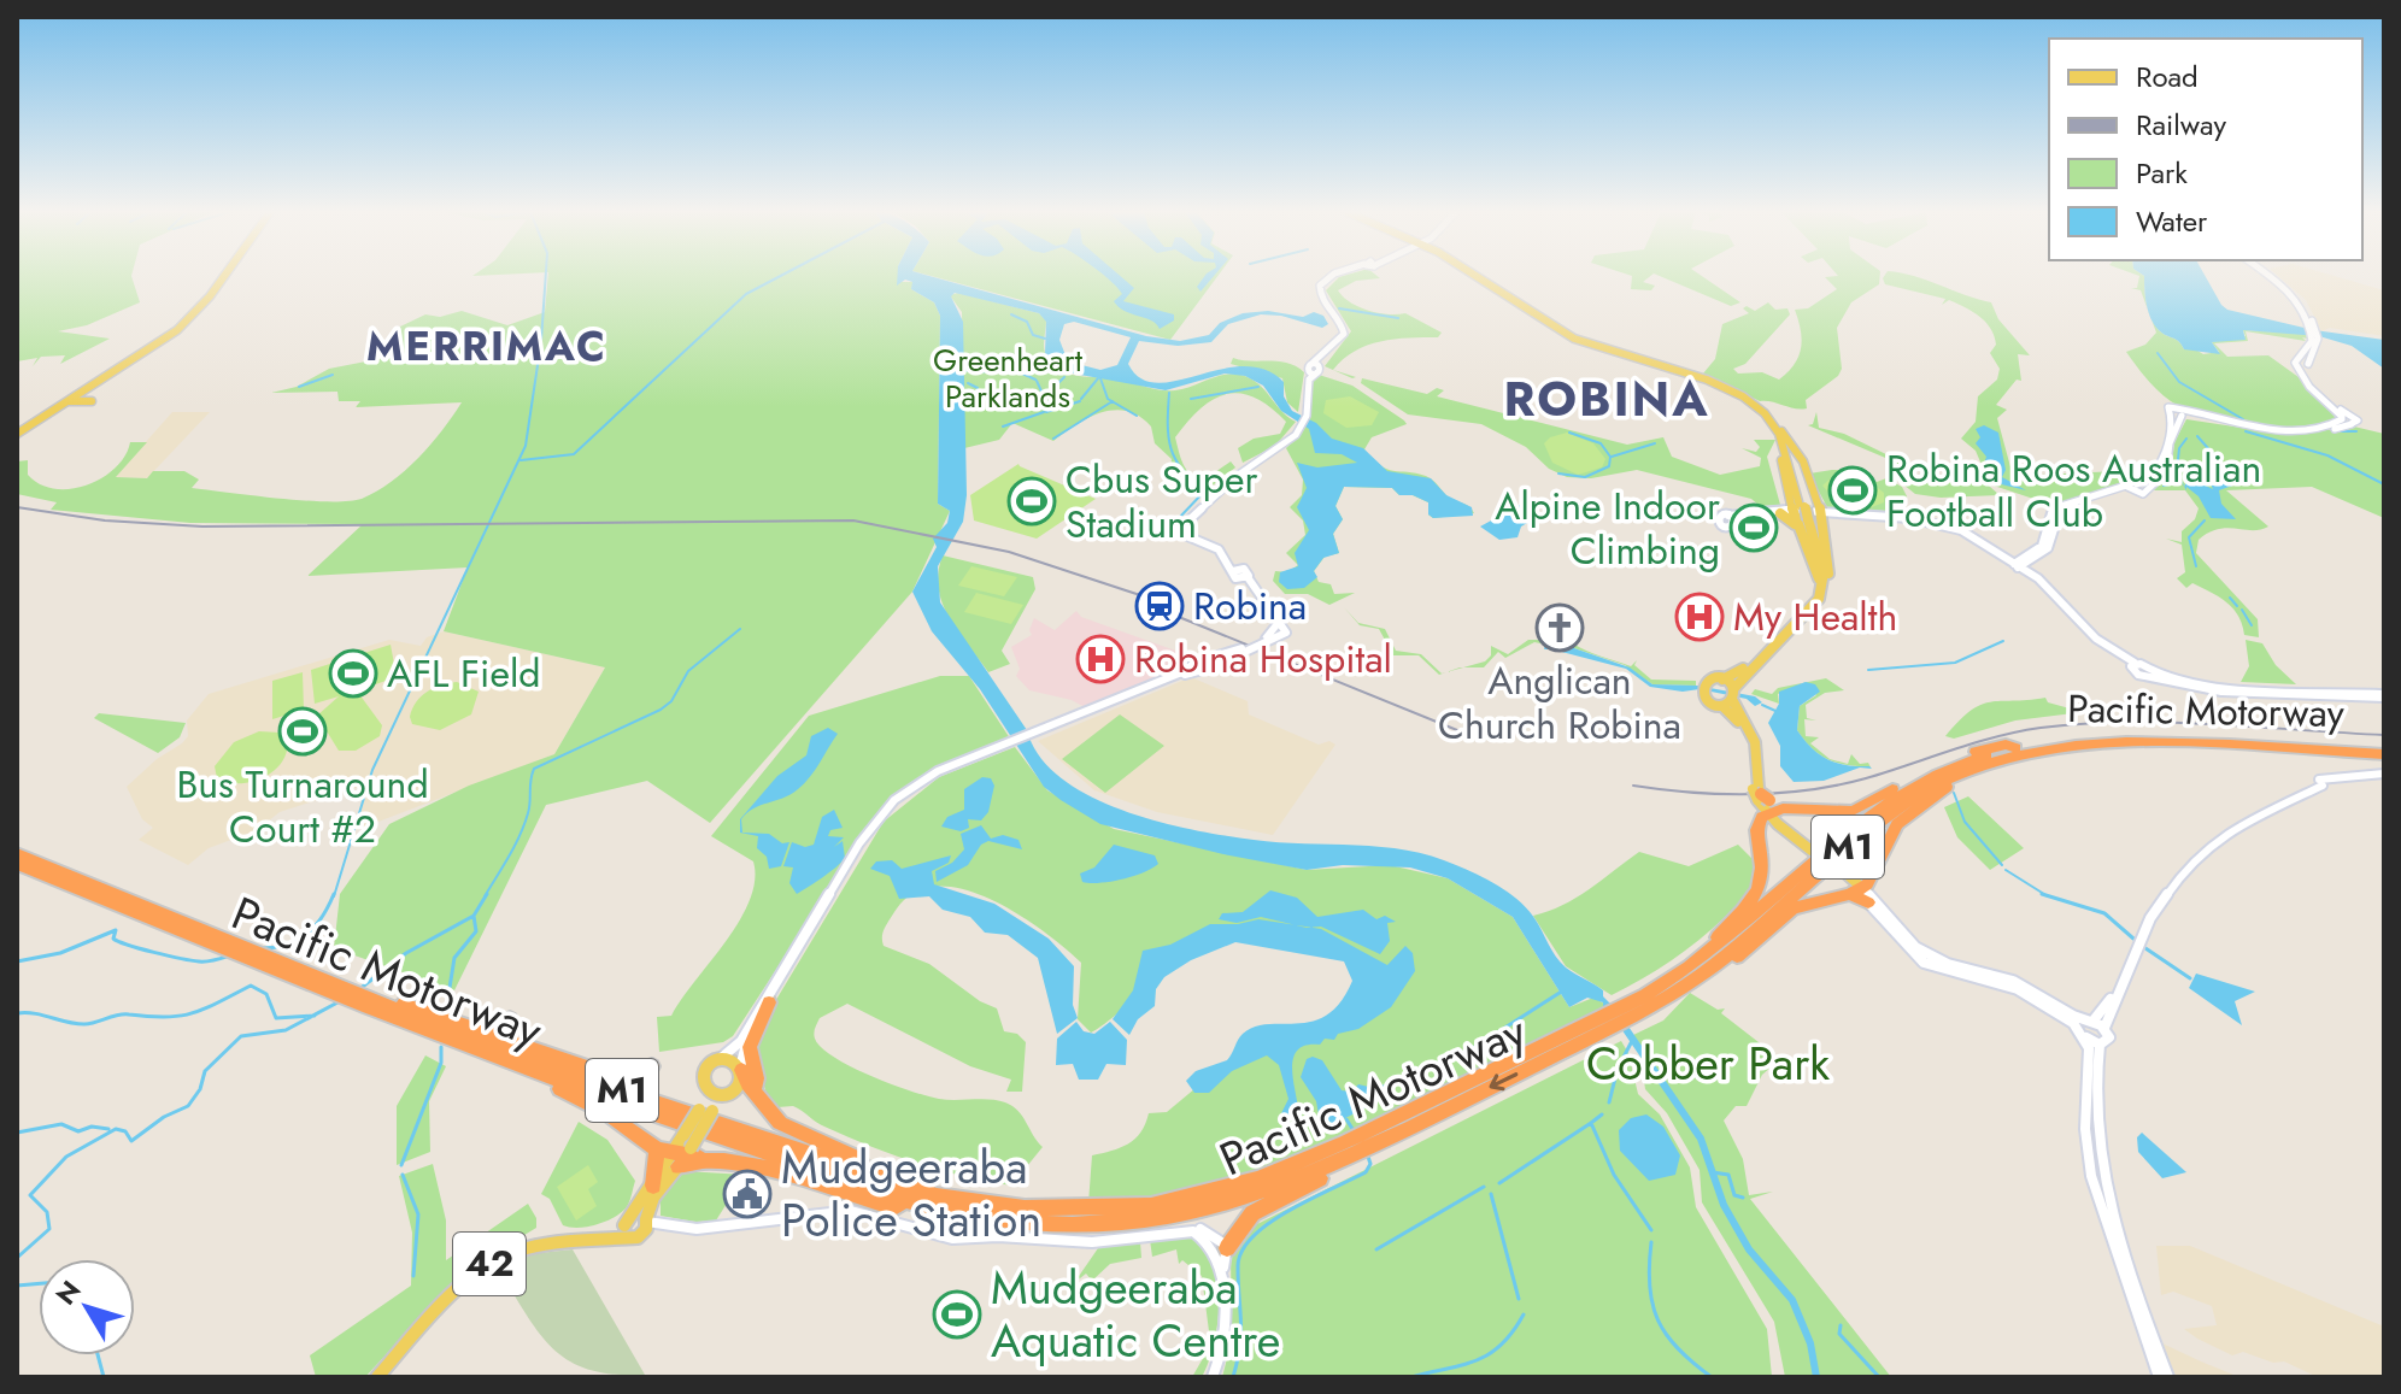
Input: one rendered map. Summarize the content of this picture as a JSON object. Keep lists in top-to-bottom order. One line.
{"streets":{"highway":["Pacific Motorway","M1"],"main road":["42"]},"crossings":[["Pacific Motorway","M1"]],"districts":["MERRIMAC","ROBINA"],"parks":["Greenheart Parklands","Cobber Park"],"places":{"sports":["Robina Roos Australian Football Club","Cbus Super Stadium","Alpine Indoor Climbing","AFL Field","Bus Turnaround Court #2","Mudgeeraba Aquatic Centre"],"station":["Robina"],"hospital":["My Health","Robina Hospital"],"church":["Anglican Church Robina"],"public building":["Mudgeeraba Police Station"]},"legend":["Road","Railway","Park","Water"],"north":"top left"}
